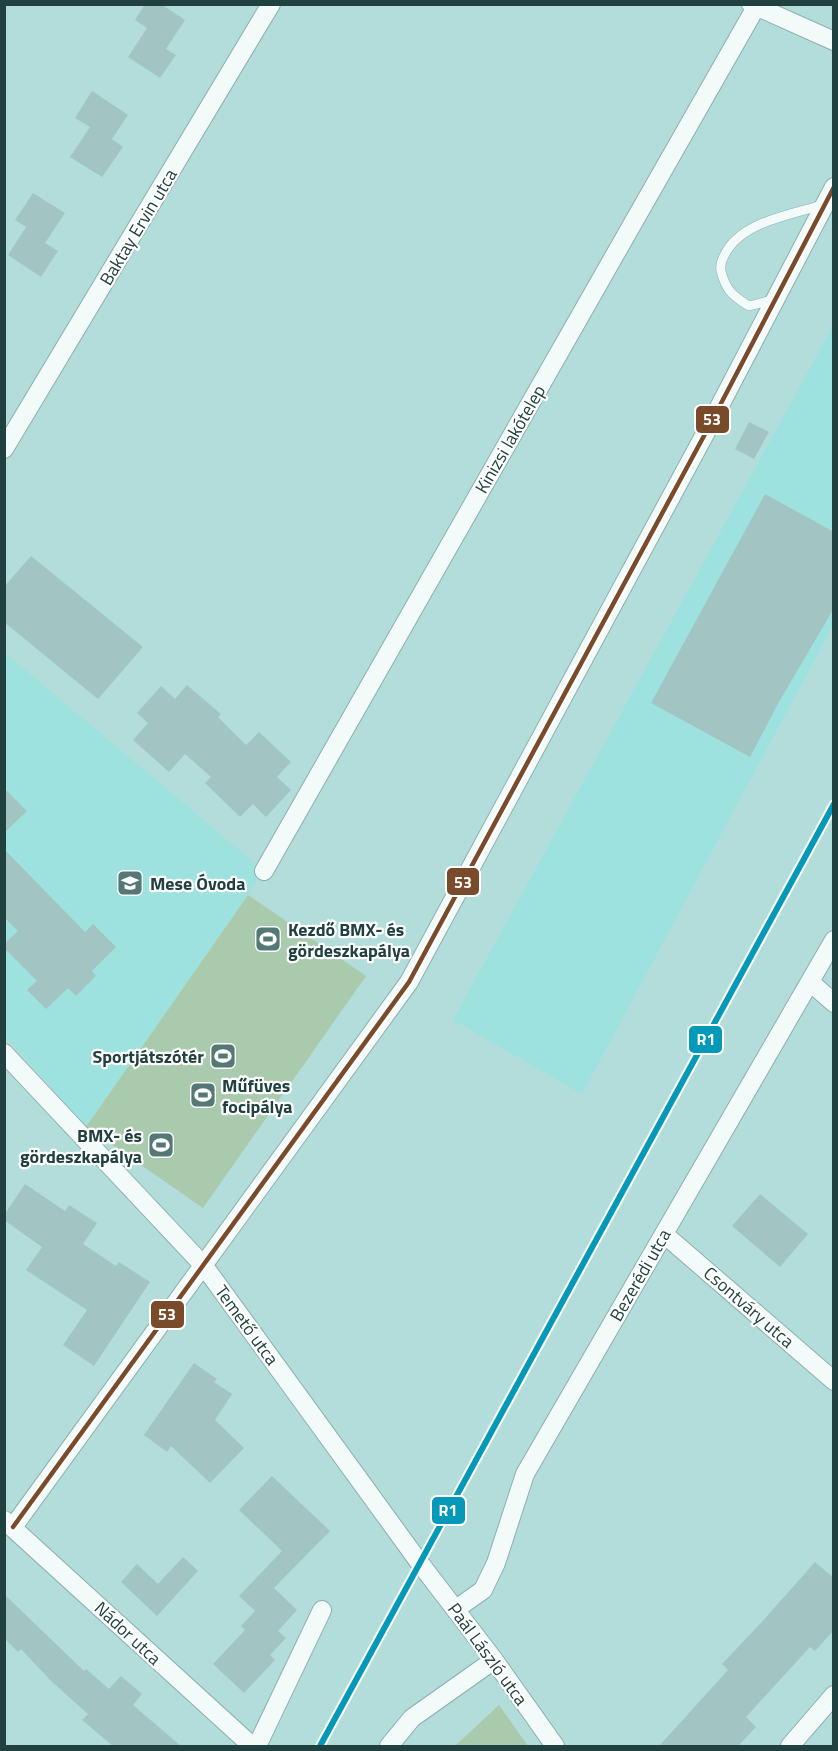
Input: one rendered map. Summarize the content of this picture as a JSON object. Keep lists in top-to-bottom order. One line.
{"streets":{"street":["Baktay Ervin utca","Kinizsi lakótelep","Bezerédi utca","Csontváry utca","Temető utca","Nádor utca","Paál László utca"]},"crossings":[["Bezerédi utca","Csontváry utca"],["Bezerédi utca","Paál László utca"],["Temető utca","Paál László utca"]],"places":{"school or university":["Mese Óvoda"],"sports":["Kezdő BMX- és gördeszkapálya","Sportjátszótér","Műfüves focipálya","BMX- és gördeszkapálya"]},"lines":["transit line 53","transit line R1"]}
